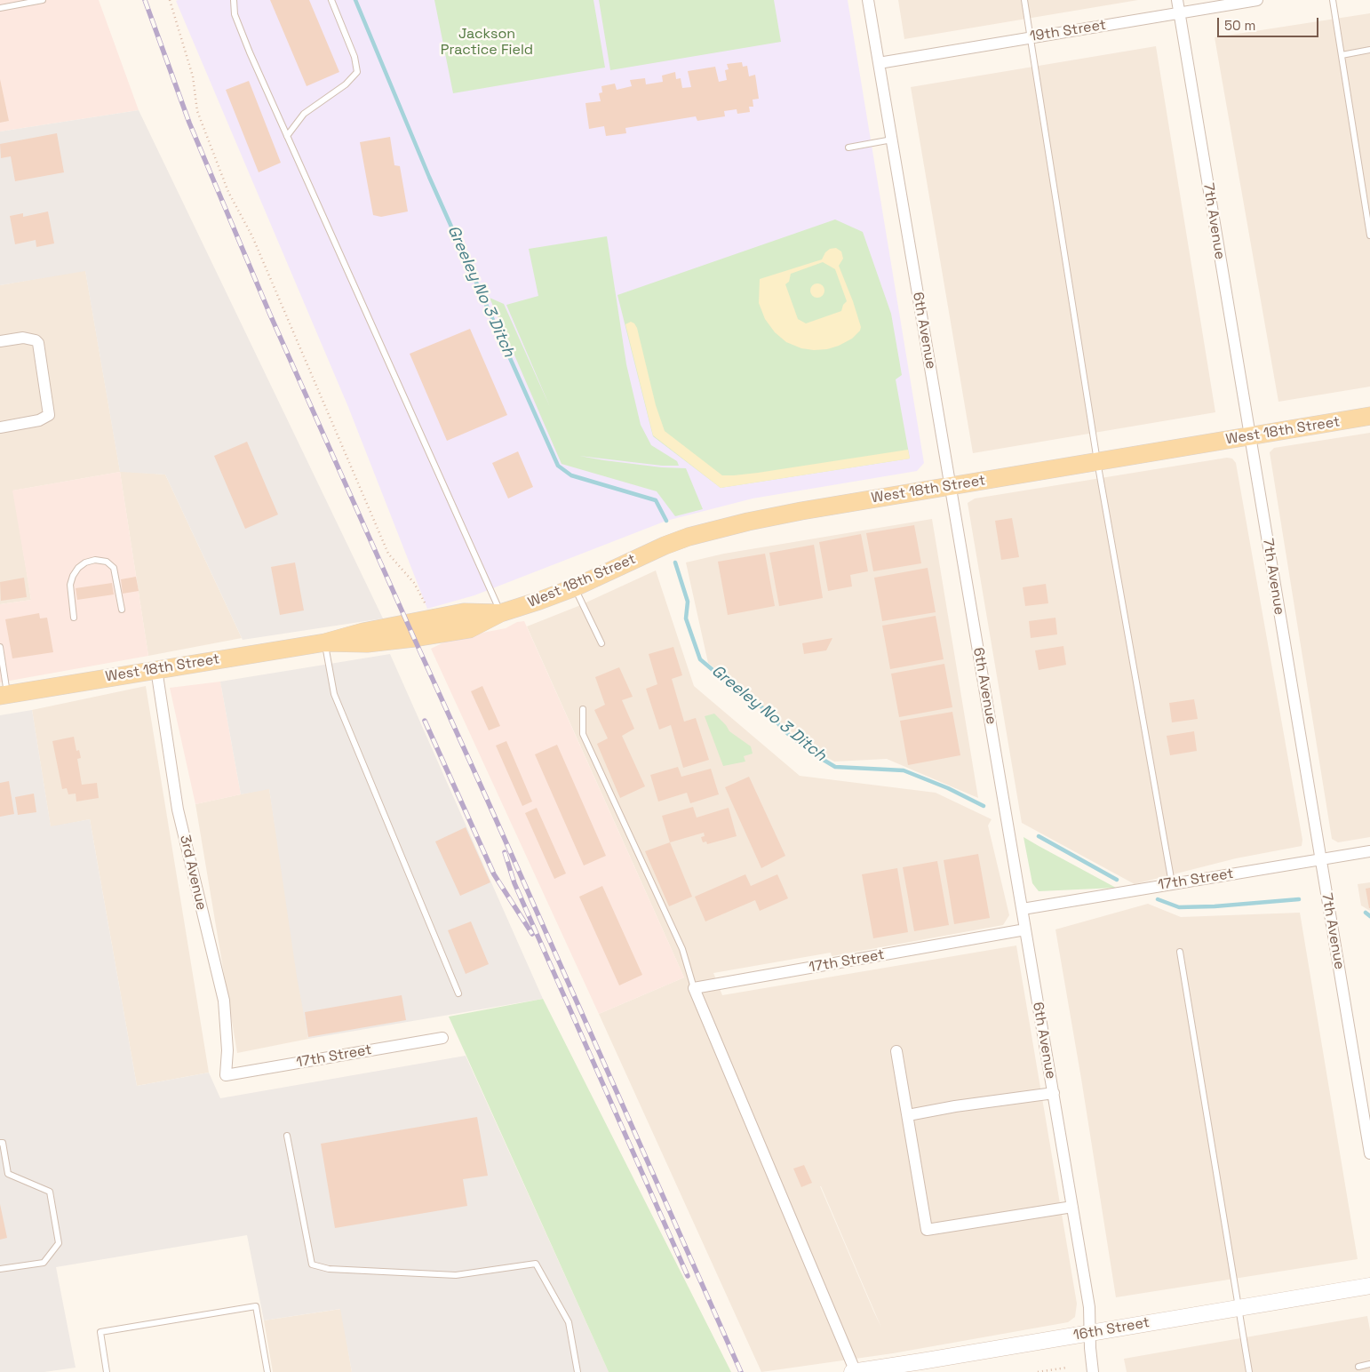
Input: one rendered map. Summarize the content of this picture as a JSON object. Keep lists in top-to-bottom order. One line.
{"streets":{"main road":["West 18th Street","16th Street"],"street":["19th Street","7th Avenue","6th Avenue","3rd Avenue","17th Street"]},"crossings":[["19th Street","7th Avenue"],["19th Street","6th Avenue"],["7th Avenue","West 18th Street"],["7th Avenue","17th Street"],["6th Avenue","West 18th Street"],["6th Avenue","17th Street"],["6th Avenue","16th Street"],["West 18th Street","3rd Avenue"],["3rd Avenue","17th Street"]],"water":["Greeley No 3 Ditch"],"parks":["Jackson Practice Field"],"scale_bar":"50 m"}
